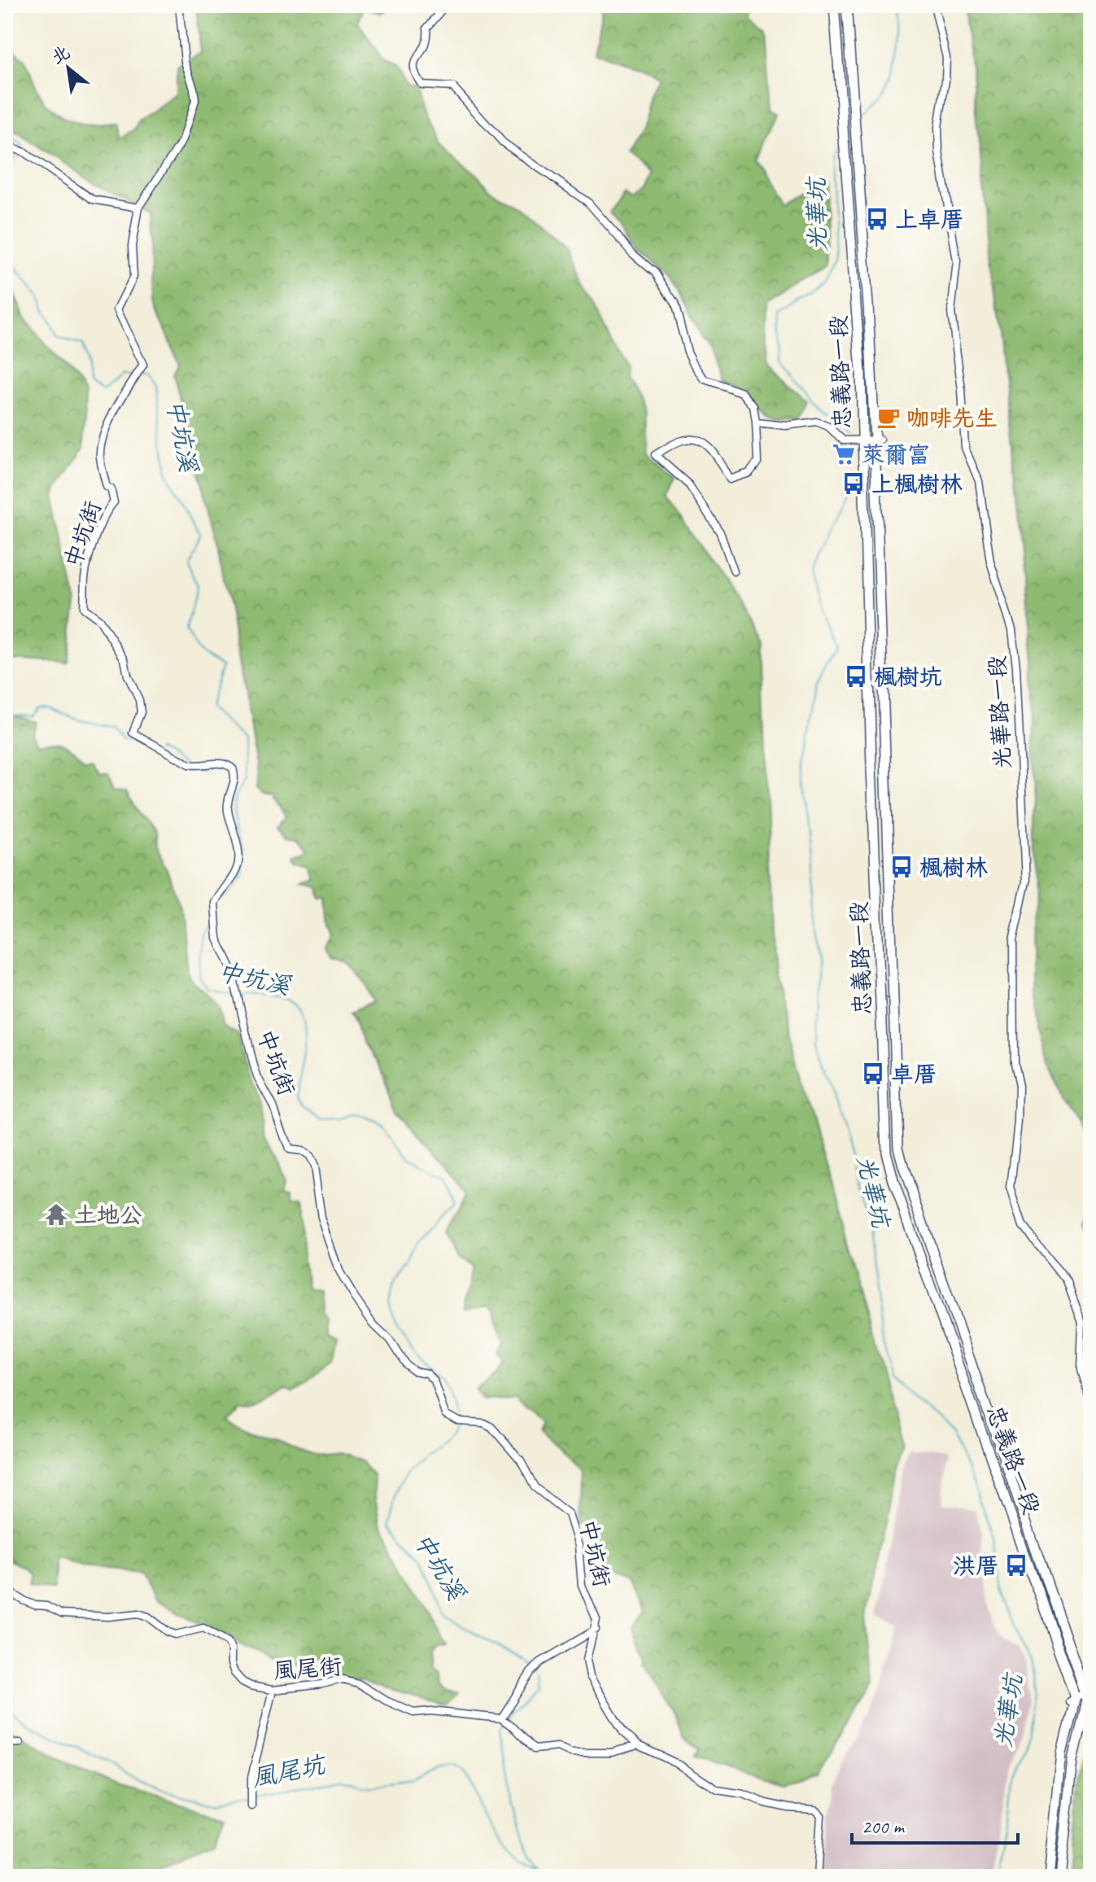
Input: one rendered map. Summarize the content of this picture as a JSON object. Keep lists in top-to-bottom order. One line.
{"streets":{"main road":["忠義路一段"],"street":["中坑街","光華路一段","風尾街"]},"water":["光華坑","中坑溪","風尾坑"],"places":{"bus stop":["上卓厝","上楓樹林","楓樹坑","楓樹林","卓厝","洪厝"],"cafe":["咖啡先生"],"supermarket":["萊爾富"],"temple":["土地公"]},"scale_bar":"200 m","north":"top left"}
